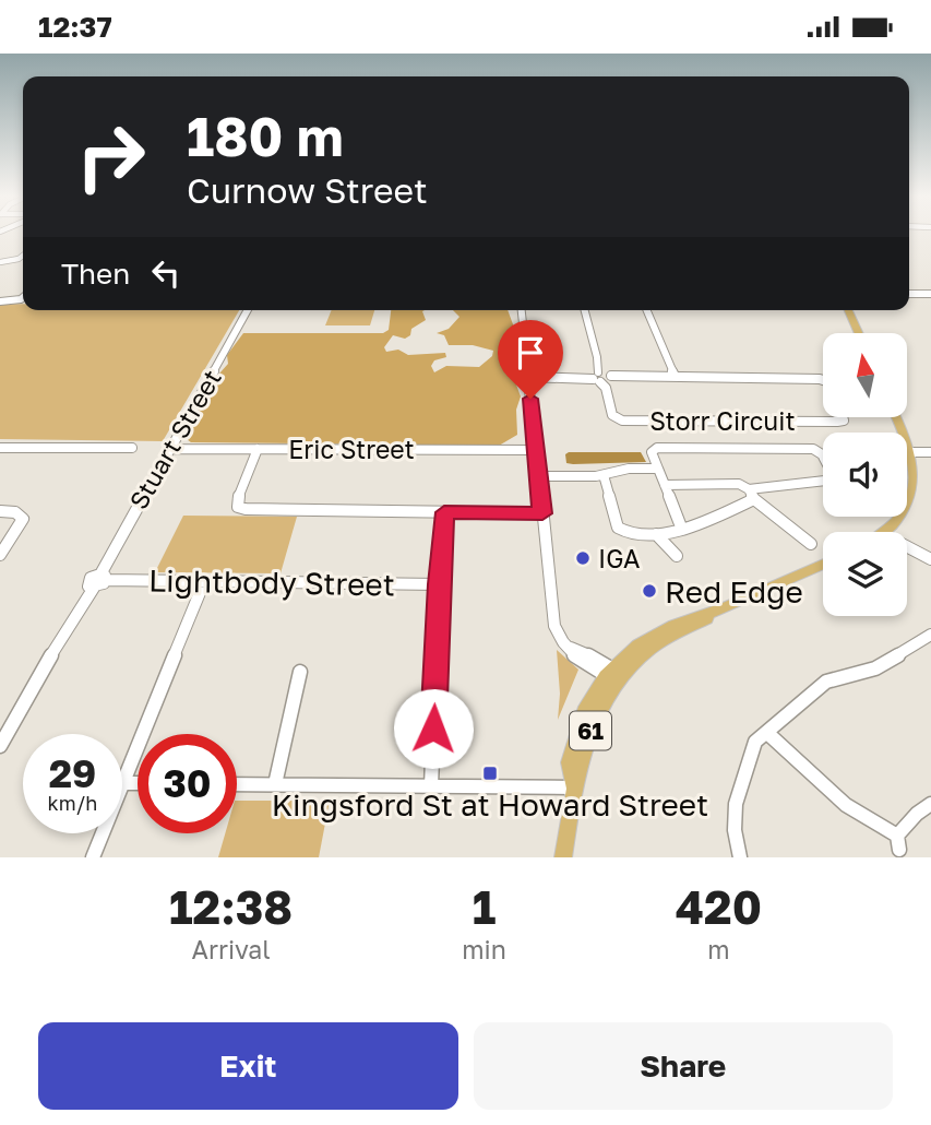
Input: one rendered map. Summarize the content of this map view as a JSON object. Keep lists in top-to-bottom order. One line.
{"streets":{"main road":["61"],"street":["Storr Circuit","Stuart Street","Eric Street","Lightbody Street"]},"crossings":[["Stuart Street","Eric Street"],["Stuart Street","Lightbody Street"]],"places":{"other":["IGA","Red Edge"],"transit":["Kingsford St at Howard Street"]},"north":"top","page":{"status":"12:37","turn":["180 m","Curnow Street"],"then":"Then","speed":"29 km/h","limit":"30","eta":["12:38","Arrival","1","min","420","m"],"buttons":["Exit","Share"]}}
